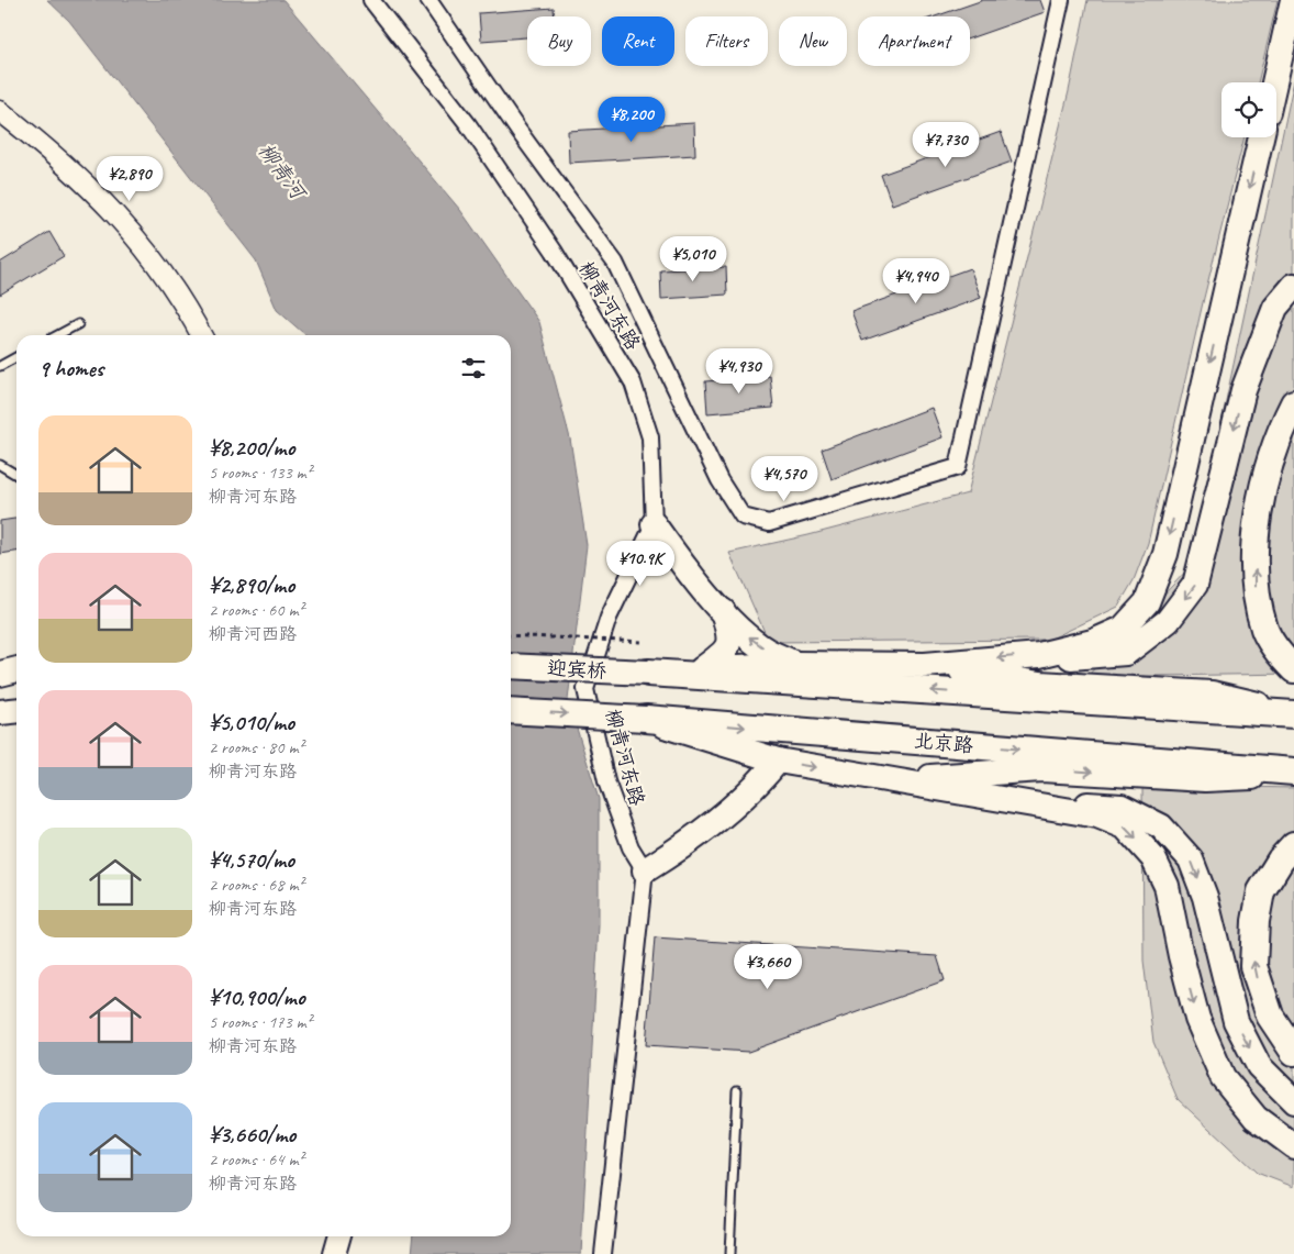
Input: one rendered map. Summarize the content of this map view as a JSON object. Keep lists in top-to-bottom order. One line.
{"streets":{"highway":["北京路"],"main road":["迎宾桥"],"street":["柳青河东路"]},"water":["柳青河"],"page":{"chip":["Buy","Rent","Filters","New","Apartment"],"price":["¥8,200","¥7,730","¥2,890","¥5,010","¥4,940","¥4,930","¥4,570","¥10.9K","¥3,660"],"heading":"9 homes","list":[{"name":"¥8,200/mo","note":"5 rooms · 133 m² · 柳青河东路"},{"name":"¥2,890/mo","note":"2 rooms · 60 m² · 柳青河西路"},{"name":"¥5,010/mo","note":"2 rooms · 80 m² · 柳青河东路"},{"name":"¥4,570/mo","note":"2 rooms · 68 m² · 柳青河东路"},{"name":"¥10,900/mo","note":"5 rooms · 173 m² · 柳青河东路"},{"name":"¥3,660/mo","note":"2 rooms · 64 m² · 柳青河东路"}]}}
